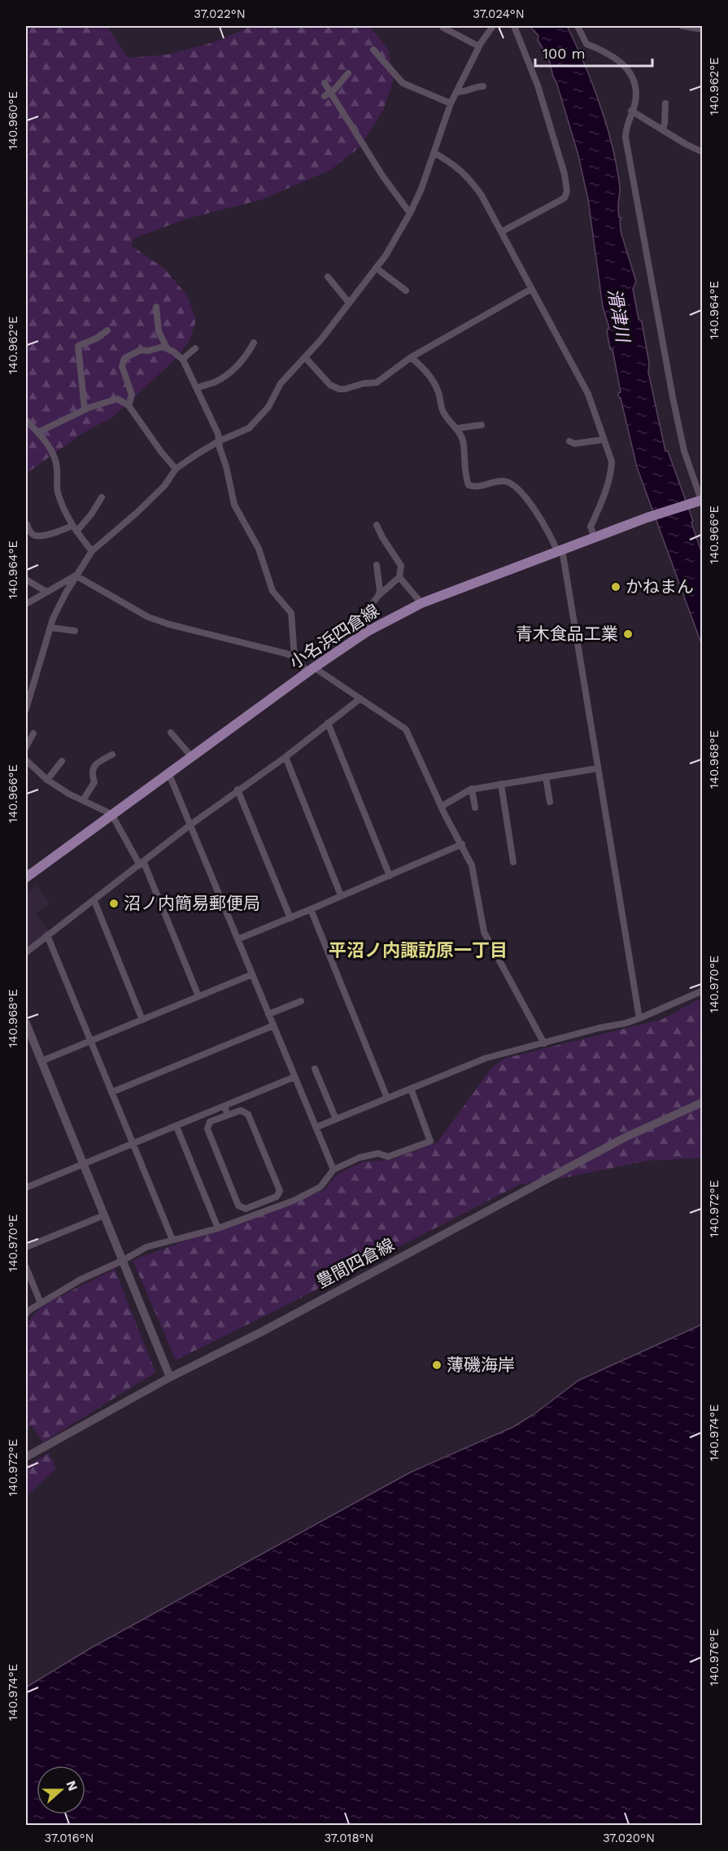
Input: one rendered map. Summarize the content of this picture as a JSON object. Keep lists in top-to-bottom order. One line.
{"streets":{"main road":["小名浜四倉線","豊間四倉線"]},"districts":["平沼ノ内諏訪原一丁目"],"water":["滑津川"],"places":["かねまん","青木食品工業","沼ノ内簡易郵便局","薄磯海岸"],"scale_bar":"100 m","north":"right","coordinates":["37.022°N","37.024°N","140.962°E","140.960°E","140.964°E","140.966°E","140.968°E","140.970°E","140.972°E","140.974°E","140.976°E","37.016°N","37.018°N","37.020°N"]}
